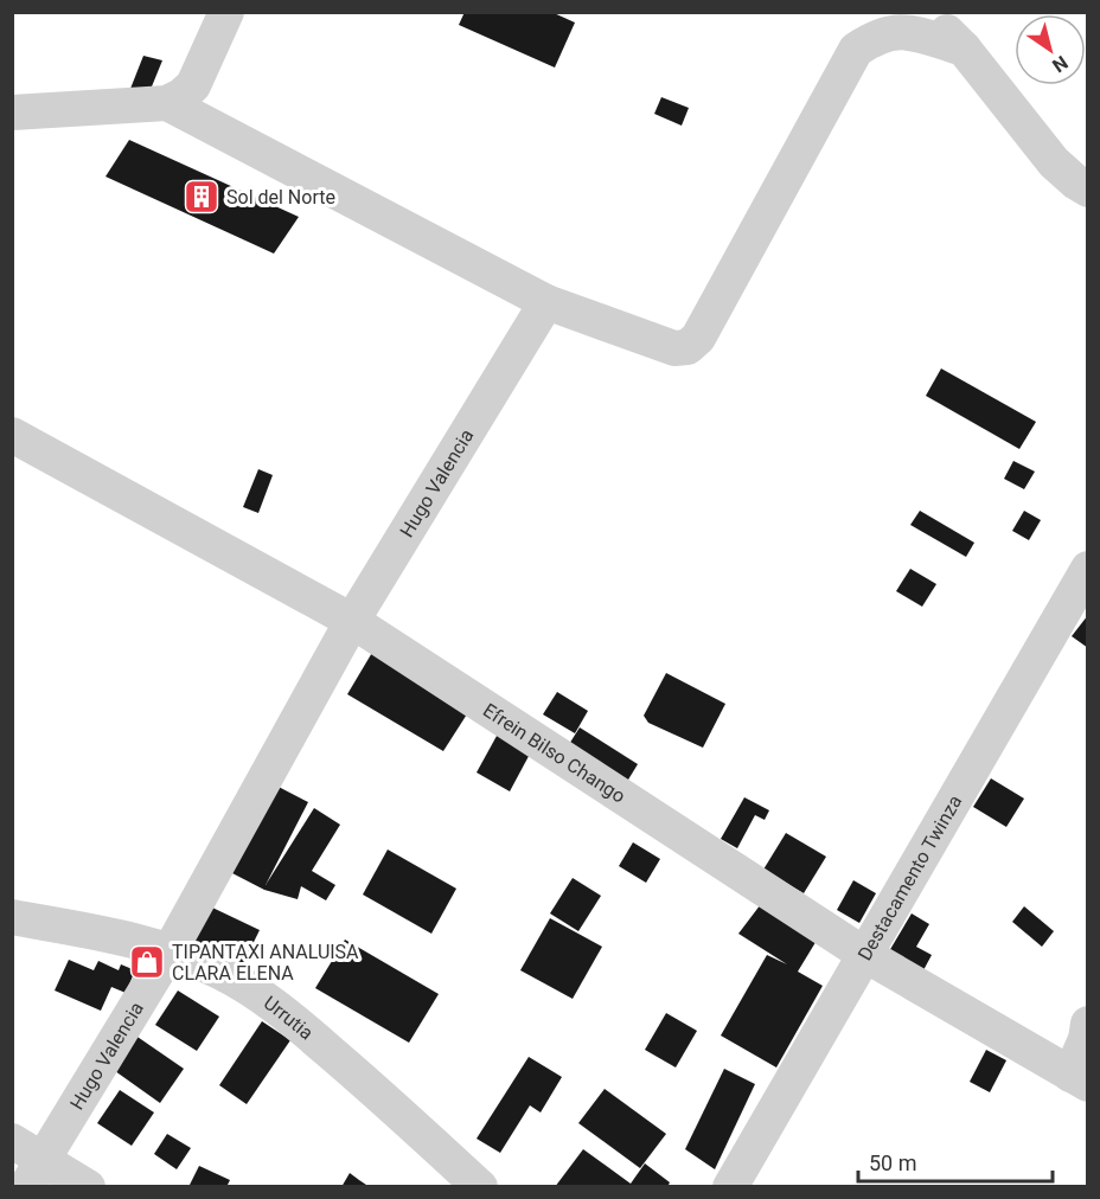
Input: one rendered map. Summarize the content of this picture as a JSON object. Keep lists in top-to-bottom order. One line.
{"streets":{"street":["Hugo Valencia","Efrein Bilso Chango","Destacamento Twinza","Urrutia"]},"crossings":[["Hugo Valencia","Efrein Bilso Chango"],["Hugo Valencia","Urrutia"],["Efrein Bilso Chango","Destacamento Twinza"]],"places":{"building":["Sol del Norte"],"shop":["TIPANTAXI ANALUISA CLARA ELENA"]},"scale_bar":"50 m","north":"bottom right"}
